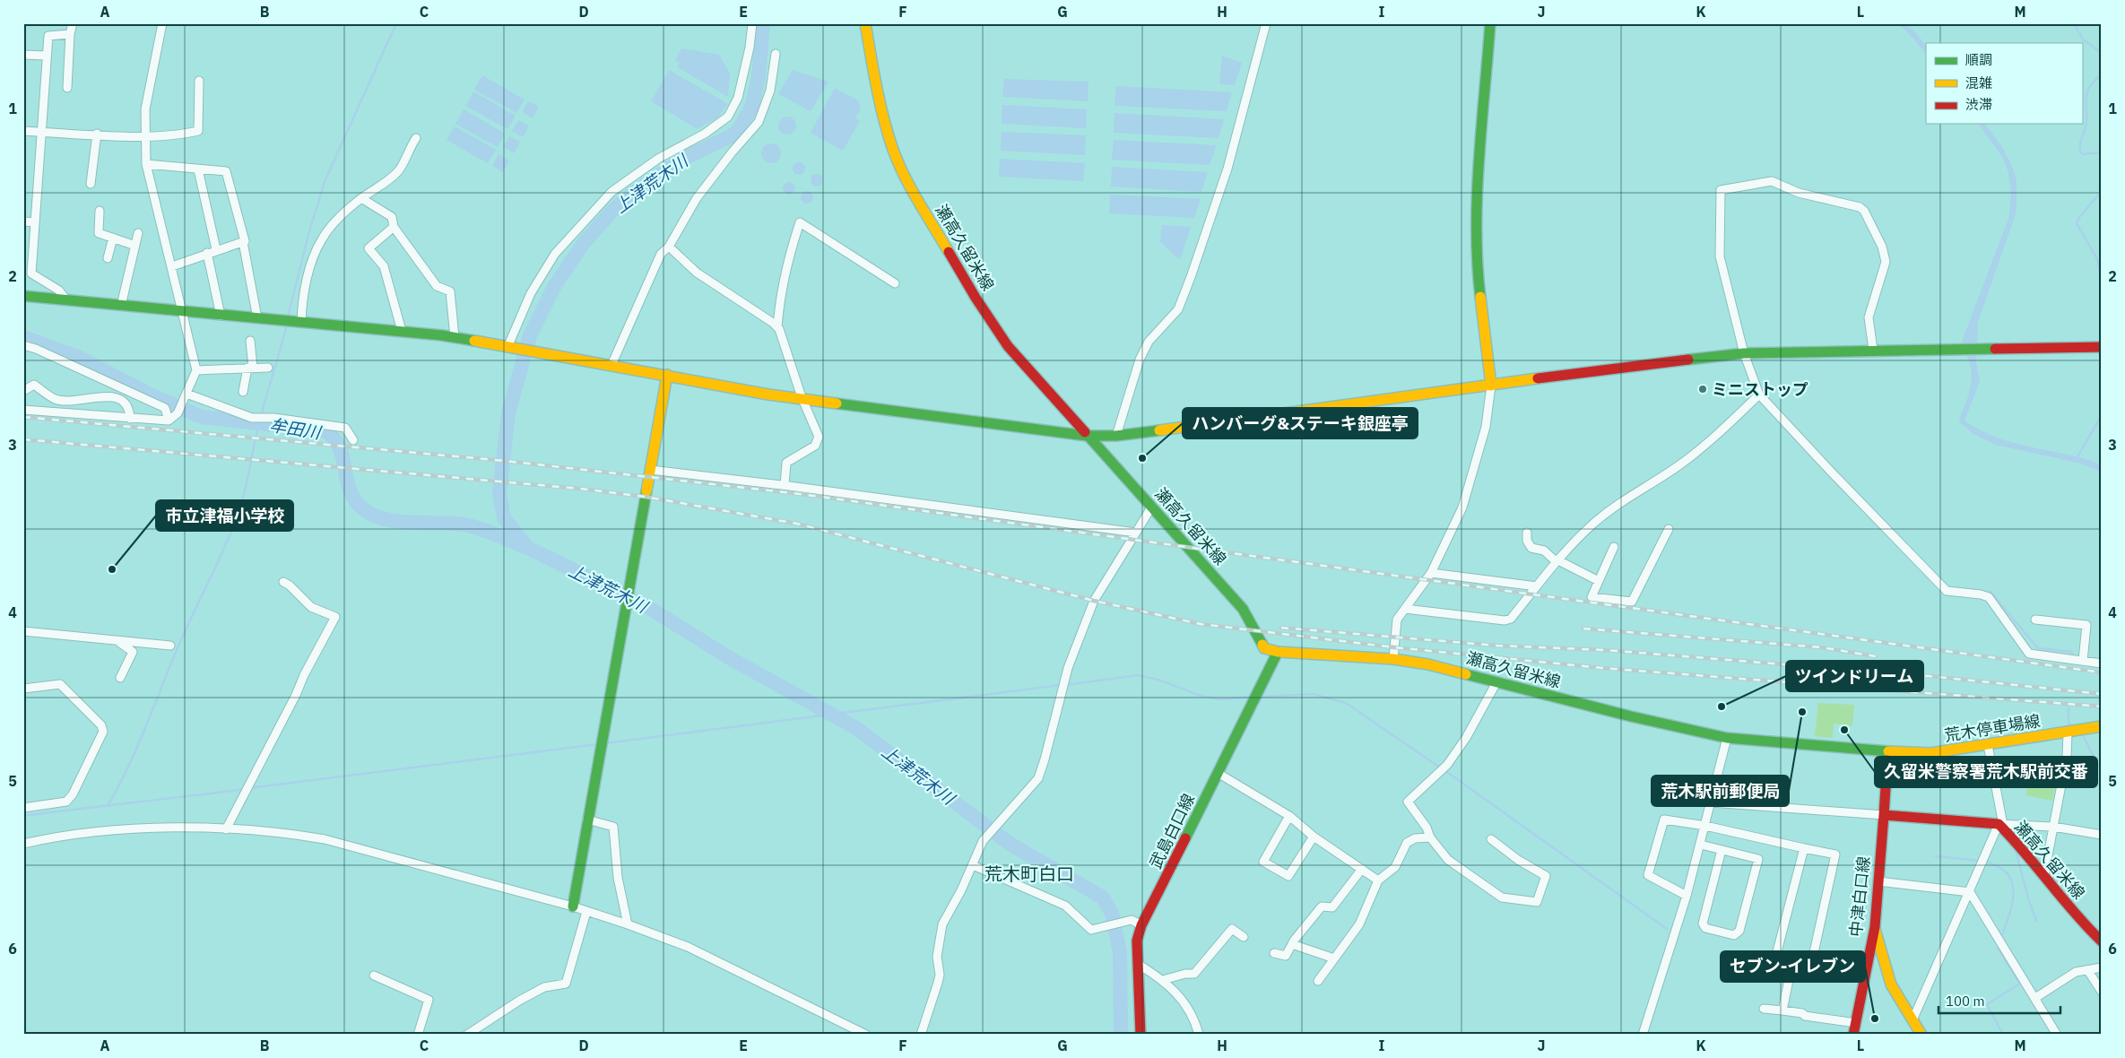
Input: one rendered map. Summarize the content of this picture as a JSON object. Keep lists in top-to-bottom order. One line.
{"streets":{"street":["瀬高久留米線","荒木停車場線","武島白口線","中津白口線"]},"crossings":[["瀬高久留米線","荒木停車場線"],["瀬高久留米線","武島白口線"],["瀬高久留米線","中津白口線"]],"districts":["荒木町白口"],"water":["上津荒木川","牟田川"],"places":["ミニストップ","ハンバーグ&ステーキ銀座亭","市立津福小学校","ツインドリーム","荒木駅前郵便局","久留米警察署荒木駅前交番","セブン-イレブン"],"legend":["順調","混雑","渋滞"],"scale_bar":"100 m","grid":{"columns":["A","B","C","D","E","F","G","H","I","J","K","L","M"],"rows":["1","2","3","4","5","6"]}}
